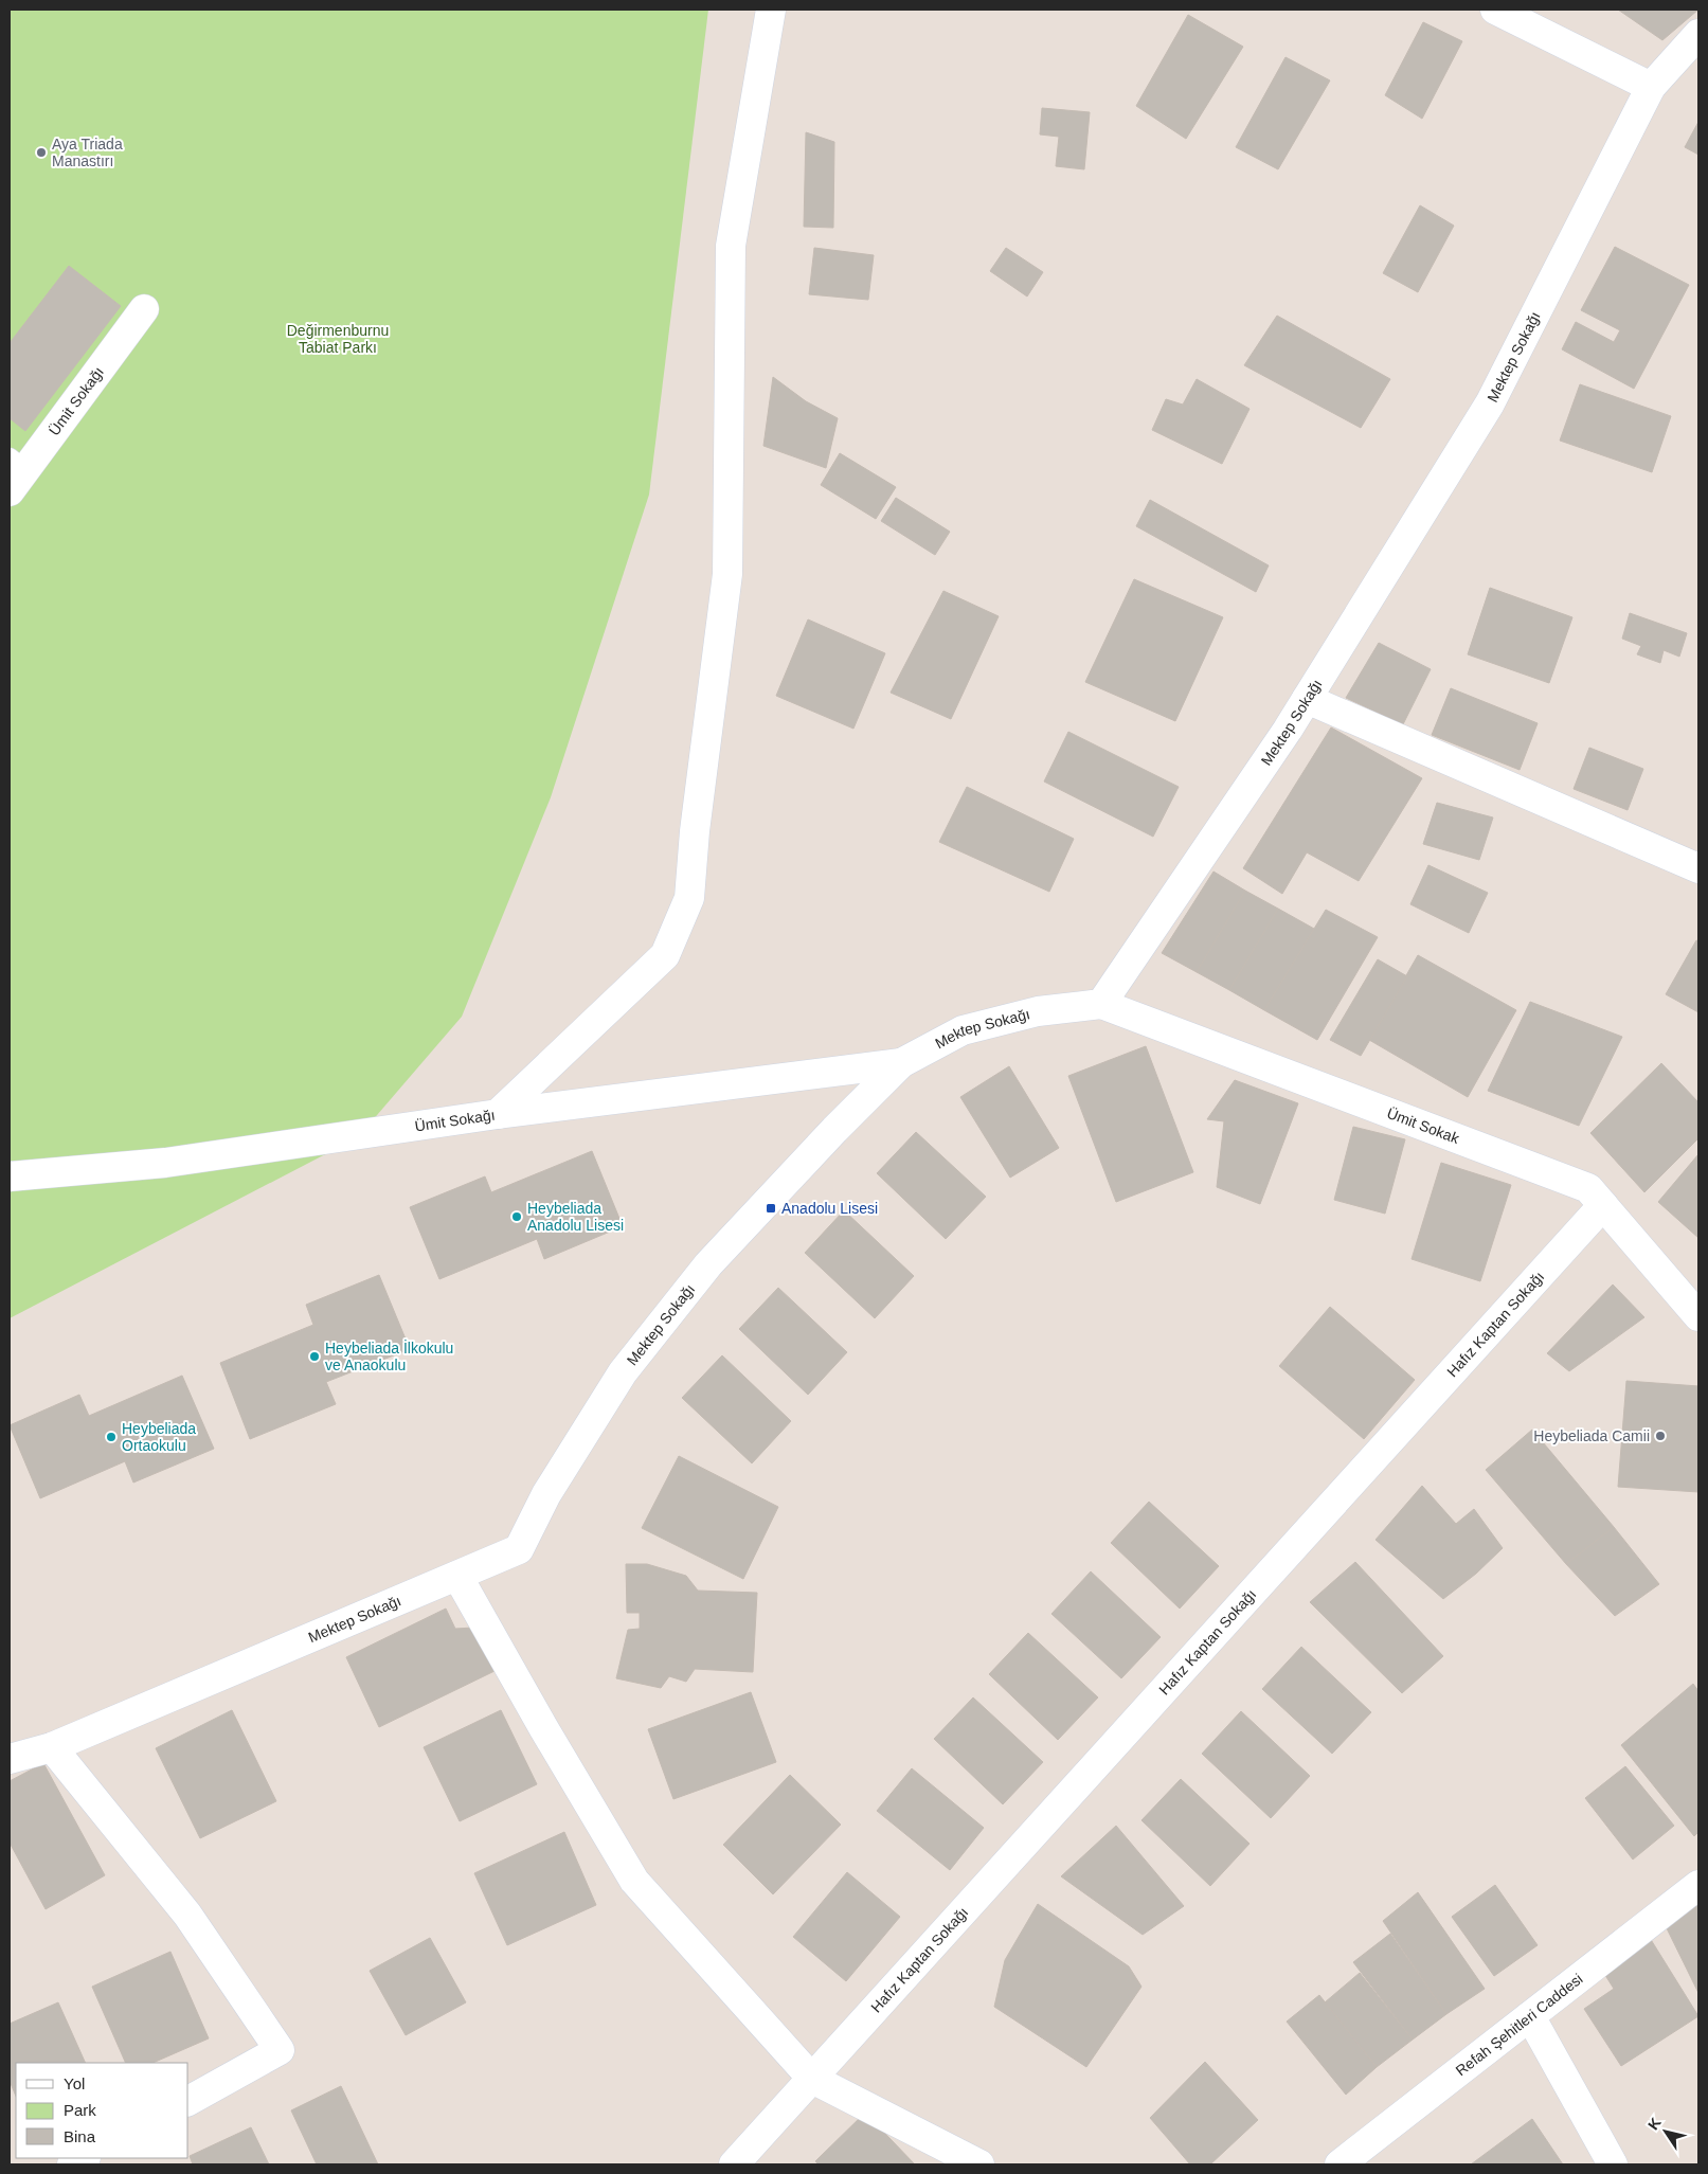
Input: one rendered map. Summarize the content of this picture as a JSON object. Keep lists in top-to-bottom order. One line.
{"streets":{"street":["Mektep Sokağı","Ümit Sokağı","Ümit Sokak","Hafız Kaptan Sokağı","Refah Şehitleri Caddesi"]},"crossings":[["Mektep Sokağı","Ümit Sokağı"],["Mektep Sokağı","Ümit Sokak"],["Ümit Sokak","Hafız Kaptan Sokağı"]],"parks":["Değirmenburnu Tabiat Parkı"],"places":{"other":["Aya Triada Manastırı","Heybeliada Anadolu Lisesi","Heybeliada İlkokulu ve Anaokulu","Heybeliada Camii","Heybeliada Ortaokulu"],"transit":["Anadolu Lisesi"]},"legend":["Yol","Park","Bina"],"north":"top left"}
